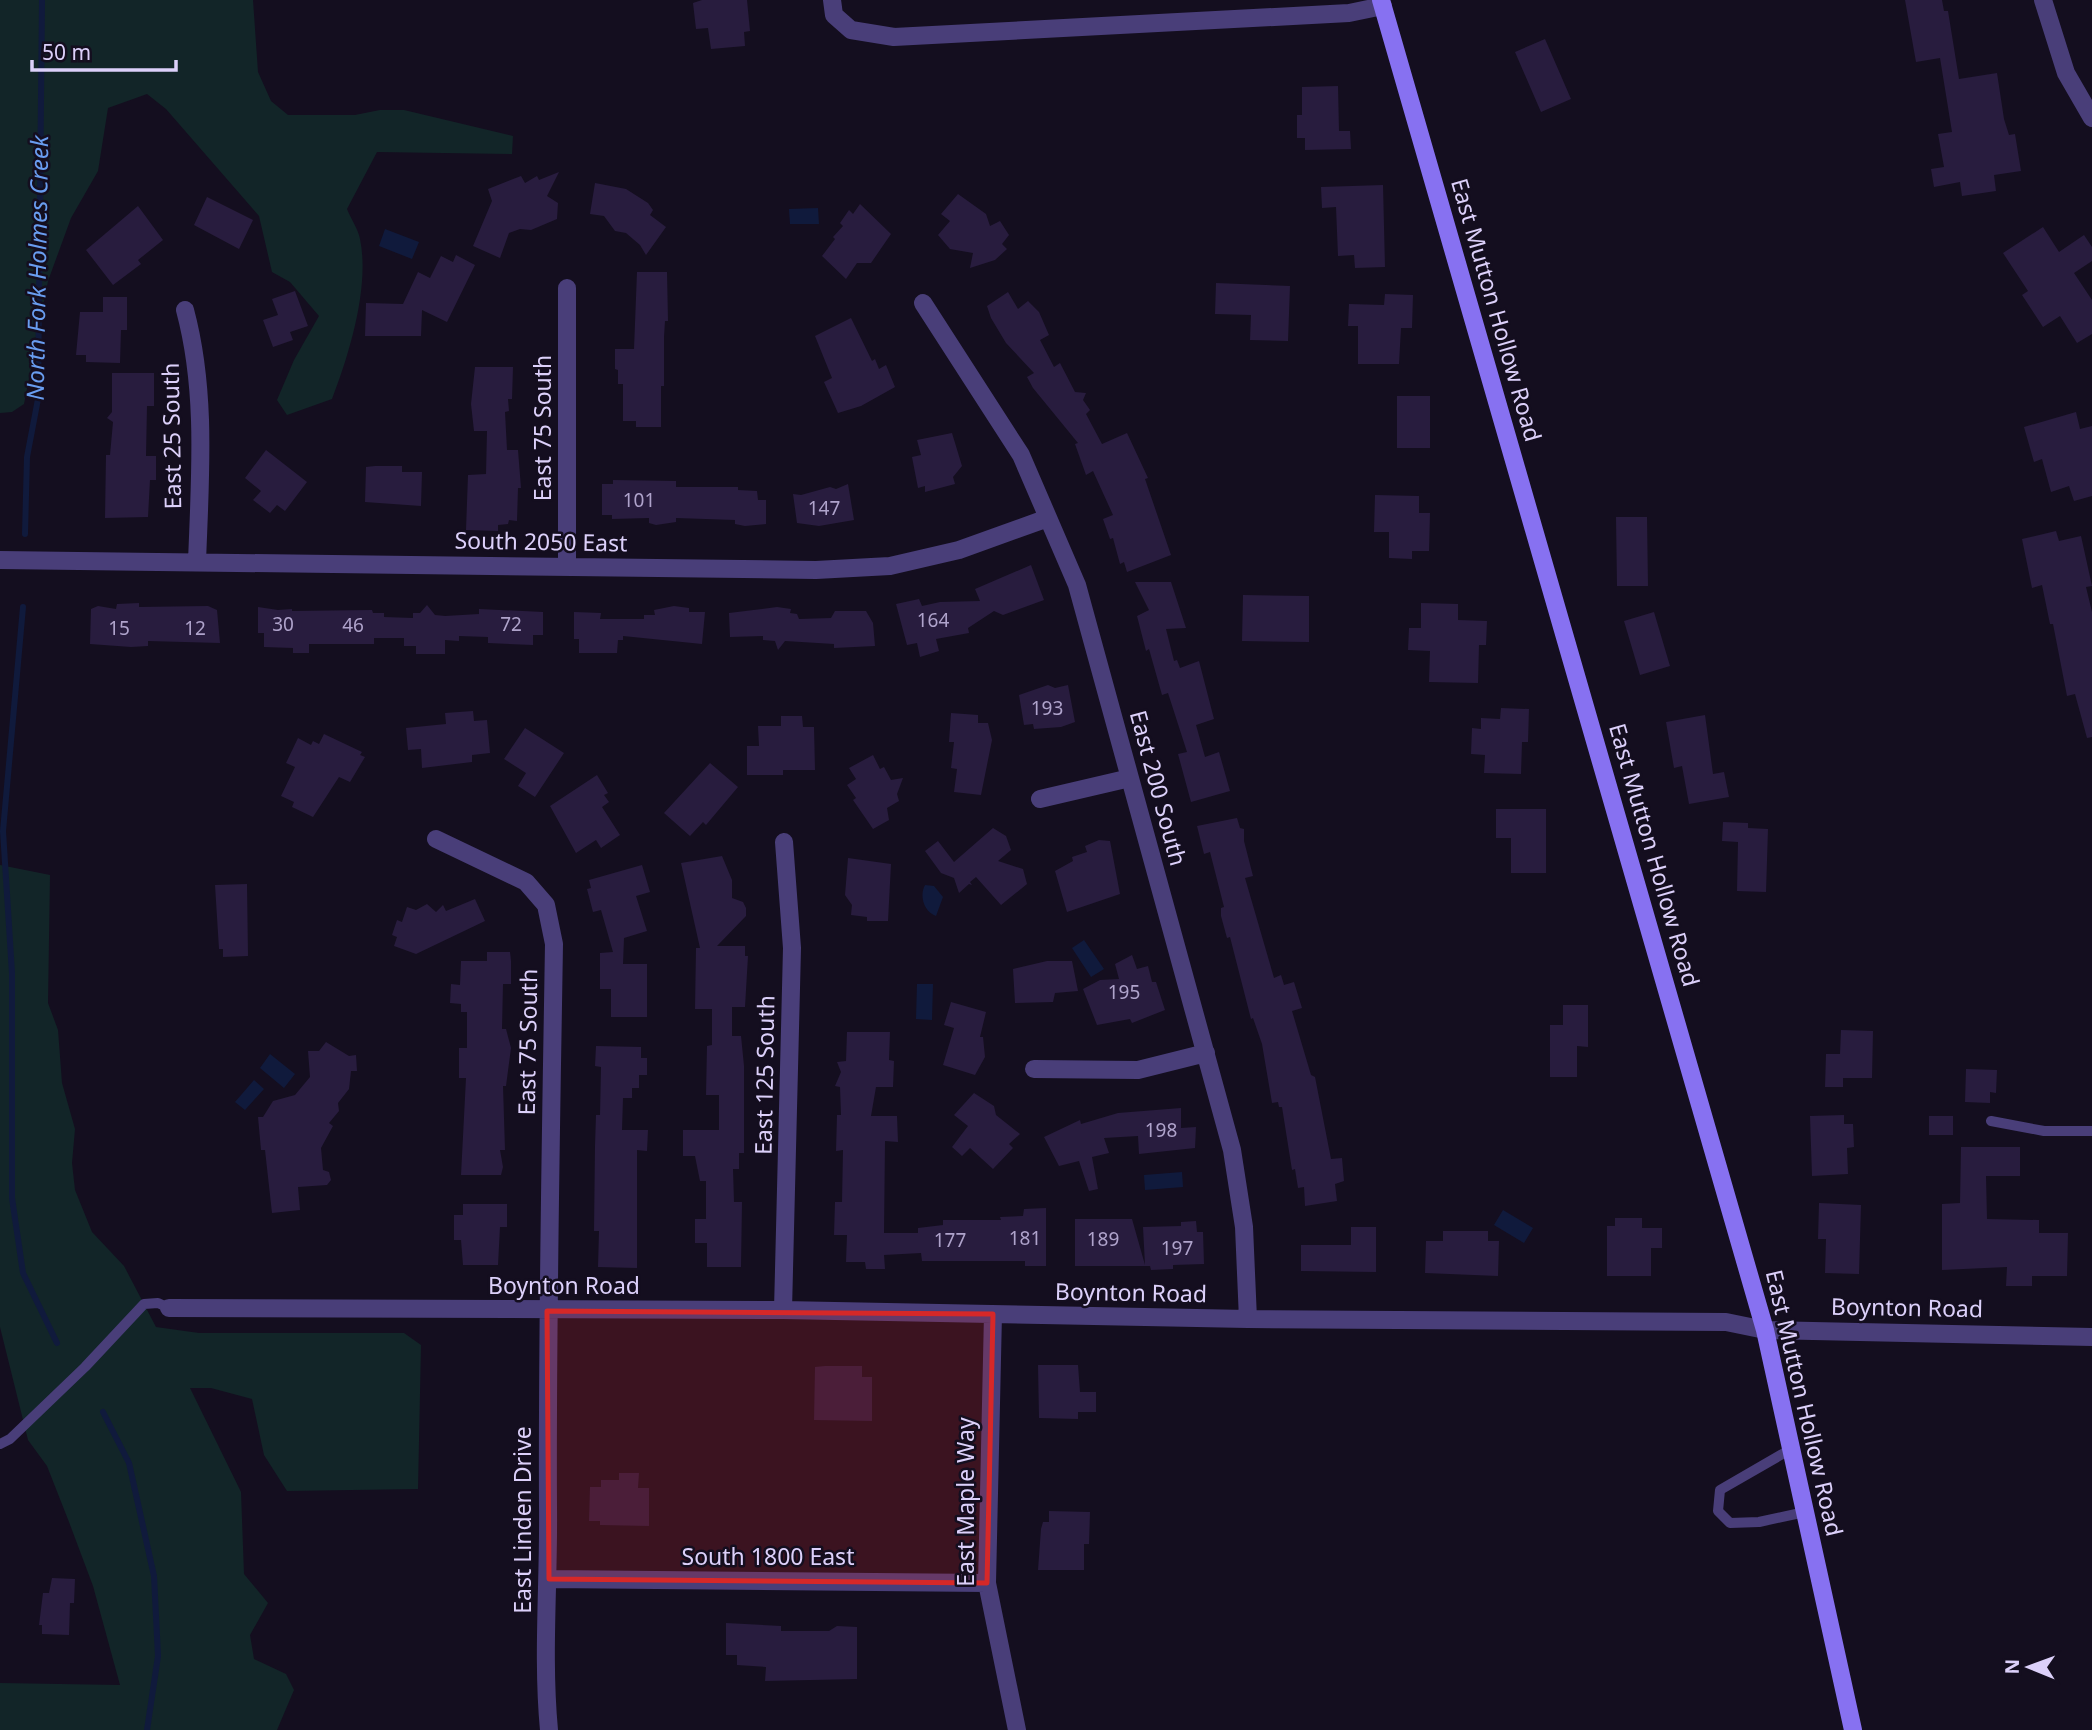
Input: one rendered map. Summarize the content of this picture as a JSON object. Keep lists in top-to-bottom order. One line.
{"streets":{"street":["East Mutton Hollow Road","East 75 South","East 25 South","South 2050 East","East 200 South","East 125 South","Boynton Road","East Maple Way","East Linden Drive","South 1800 East"]},"crossings":[["East Mutton Hollow Road","Boynton Road"],["East 75 South","South 2050 East"],["East 75 South","Boynton Road"],["East 75 South","East Linden Drive"],["East 25 South","South 2050 East"],["South 2050 East","East 200 South"],["East 200 South","Boynton Road"],["East 125 South","Boynton Road"],["Boynton Road","East Maple Way"],["Boynton Road","East Linden Drive"],["East Maple Way","South 1800 East"],["East Linden Drive","South 1800 East"]],"water":["North Fork Holmes Creek"],"house_numbers":["101","147","164","30","72","46","15","12","193","195","198","181","189","177","197"],"scale_bar":"50 m","north":"left"}
